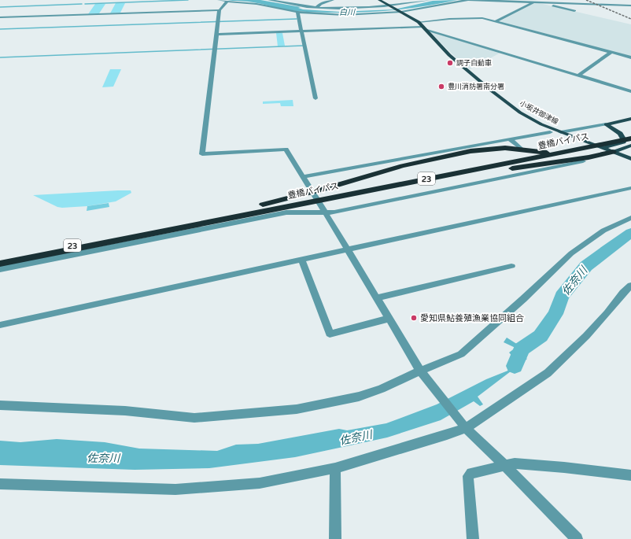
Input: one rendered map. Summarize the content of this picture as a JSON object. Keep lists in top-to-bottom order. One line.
{"streets":{"highway":["豊橋バイパス","23"],"main road":["小坂井御津線"]},"water":["白川","佐奈川"],"places":["調子自動車","豊川消防署南分署","愛知県鮎養殖漁業協同組合"]}
